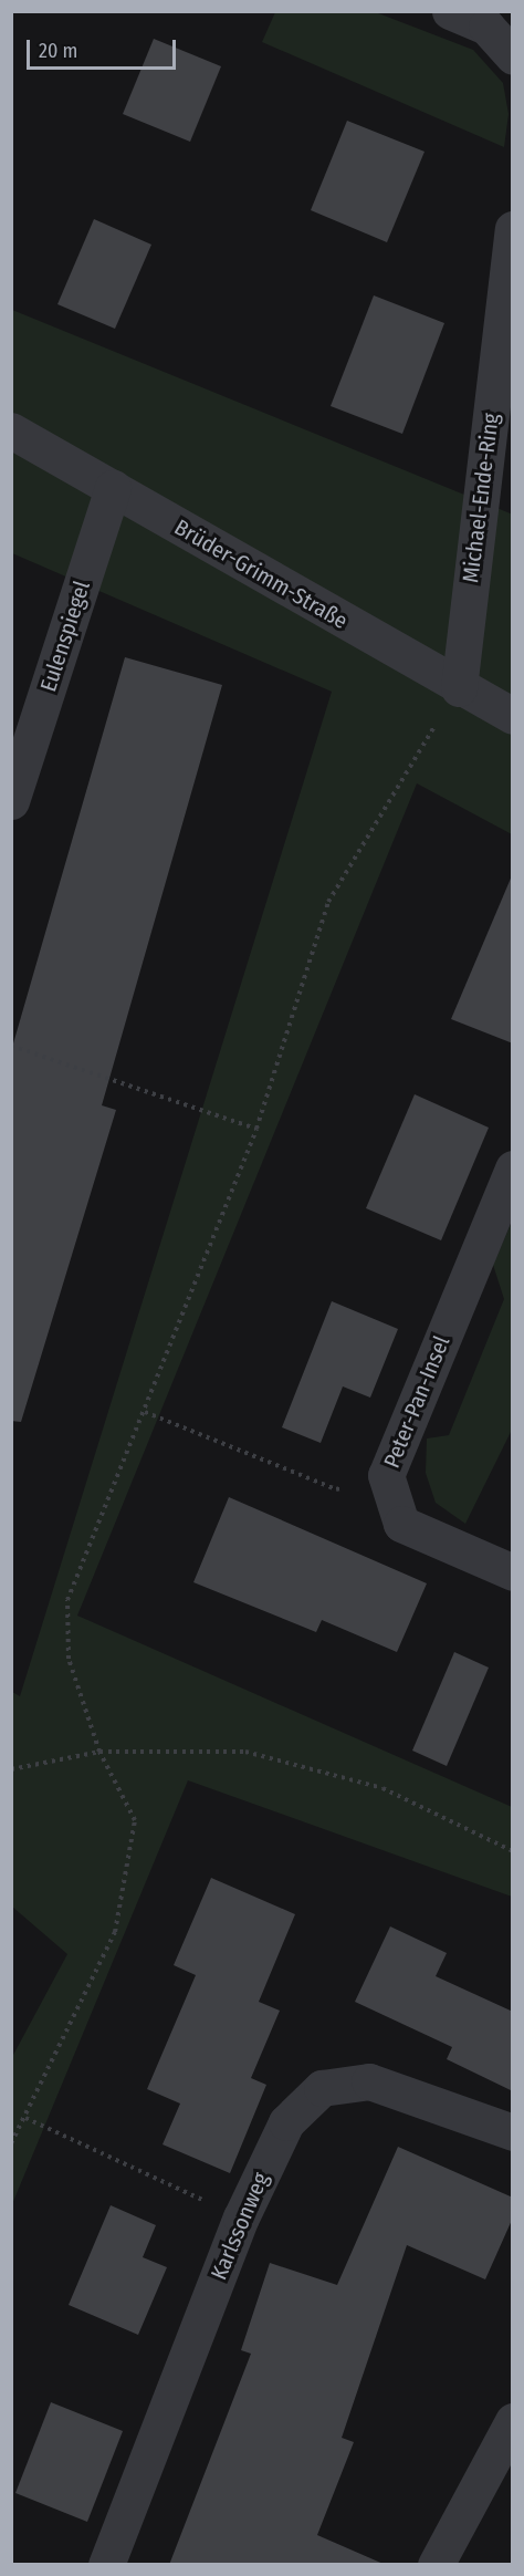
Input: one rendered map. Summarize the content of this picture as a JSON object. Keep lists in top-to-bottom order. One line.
{"streets":{"street":["Michael-Ende-Ring","Brüder-Grimm-Straße","Eulenspiegel","Peter-Pan-Insel","Karlssonweg"]},"crossings":[["Michael-Ende-Ring","Brüder-Grimm-Straße"],["Brüder-Grimm-Straße","Eulenspiegel"]],"scale_bar":"20 m"}
